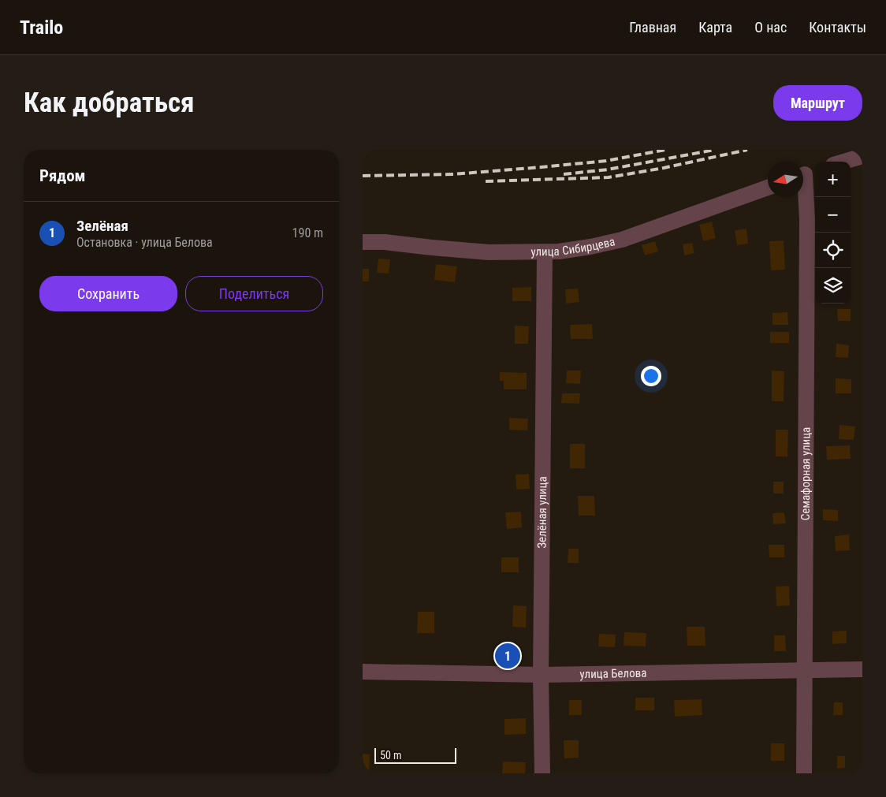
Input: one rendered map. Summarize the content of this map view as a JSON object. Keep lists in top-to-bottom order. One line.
{"streets":{"street":["улица Сибирцева","Семафорная улица","Зелёная улица","улица Белова"]},"crossings":[["улица Сибирцева","Зелёная улица"],["Семафорная улица","улица Белова"],["Зелёная улица","улица Белова"]],"scale_bar":"50 m","north":"left","page":{"header":"Trailo","nav":["Главная","Карта","О нас","Контакты"],"buttons":["Маршрут",["Сохранить","Поделиться"]],"title":"Как добраться","heading":"Рядом","map_buttons":["+","−"],"list":[{"mark":"1","name":"Зелёная","note":"Остановка · улица Белова","value":"190 m"}],"pins":"1","scale":"50 m"}}
